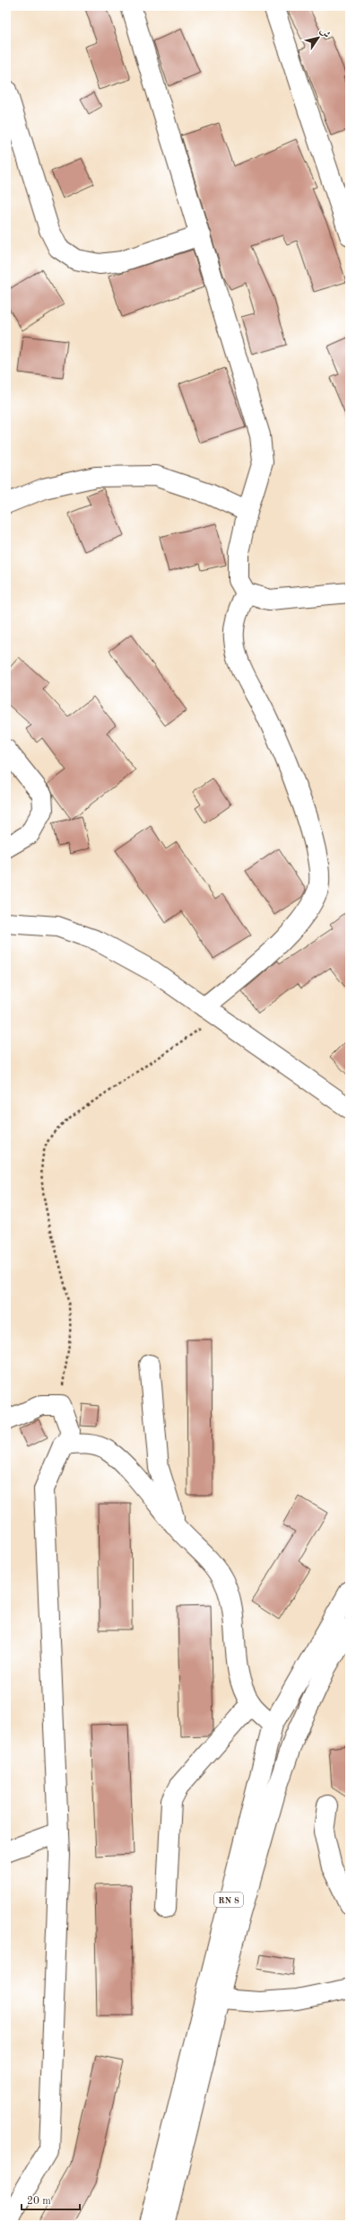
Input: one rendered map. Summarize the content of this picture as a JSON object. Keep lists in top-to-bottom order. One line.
{"streets":{"main road":["RN 8"]},"scale_bar":"20 m","north":"top right"}
